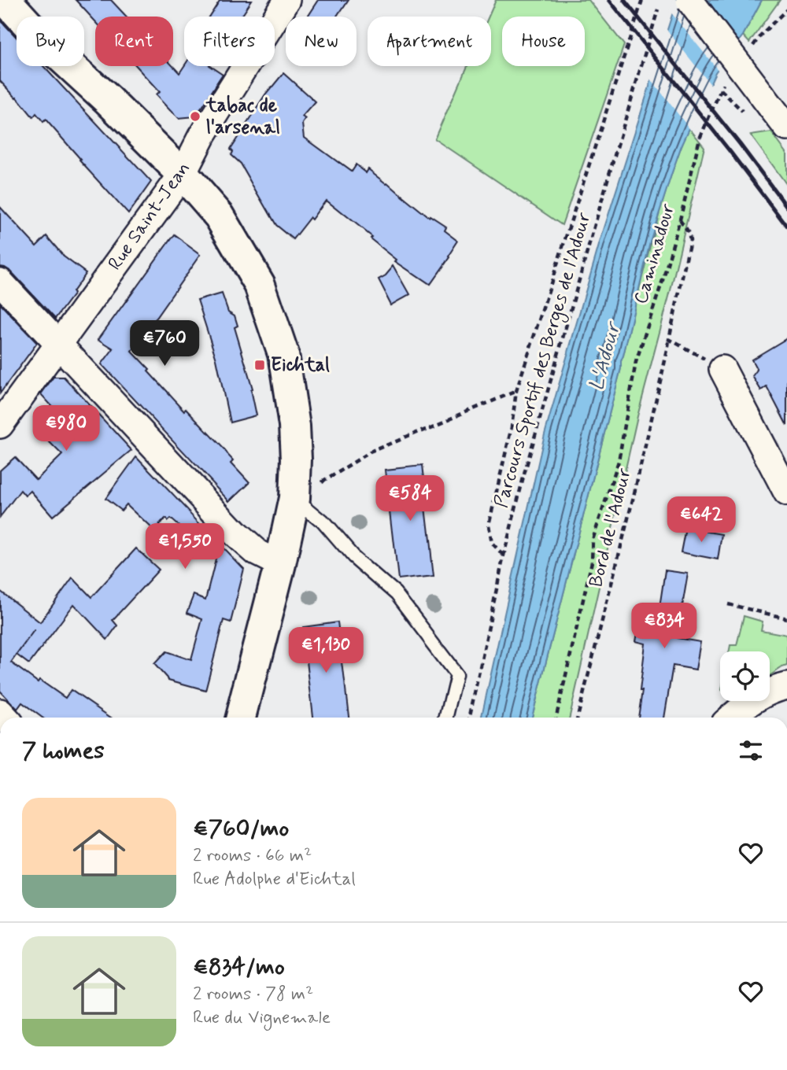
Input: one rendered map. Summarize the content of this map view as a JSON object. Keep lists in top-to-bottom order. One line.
{"streets":{"street":["Rue Saint-Jean"],"path":["Caminadour","Parcours Sportif des Berges de l'Adour","Bord de l'Adour"]},"crossings":[["Caminadour","Bord de l'Adour"]],"water":["L'Adour"],"places":{"other":["tabac de l'arsenal"],"transit":["Eichtal"]},"page":{"chip":["Buy","Rent","Filters","New","Apartment","House"],"price":["€760","€980","€584","€642","€1,550","€834","€1,130"],"heading":"7 homes","list":[{"name":"€760/mo","note":"2 rooms · 66 m² · Rue Adolphe d'Eichtal"},{"name":"€834/mo","note":"2 rooms · 78 m² · Rue du Vignemale"}]}}
